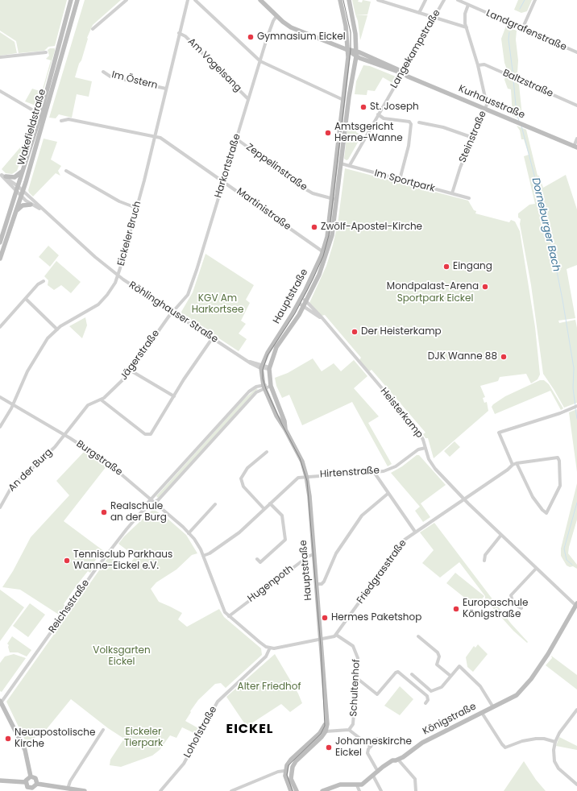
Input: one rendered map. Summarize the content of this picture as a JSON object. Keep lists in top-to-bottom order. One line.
{"streets":{"street":["Landgrafenstraße","Langekampstraße","Am Vogelsang","Im Östern","Baltzstraße","Kurhausstraße","Wakefieldstraße","Steinstraße","Harkortstraße","Zeppelinstraße","Im Sportpark","Martinistraße","Eickeler Bruch","Hauptstraße","Röhlinghauser Straße","Jägerstraße","Heisterkamp","Burgstraße","An der Burg","Hirtenstraße","Friedgrasstraße","Hugenpoth","Reichsstraße","Schultenhof","Königstraße","Lohofstraße"]},"crossings":[["Landgrafenstraße","Steinstraße"],["Langekampstraße","Kurhausstraße"],["Langekampstraße","Im Sportpark"],["Am Vogelsang","Harkortstraße"],["Am Vogelsang","Eickeler Bruch"],["Im Östern","Eickeler Bruch"],["Baltzstraße","Steinstraße"],["Kurhausstraße","Steinstraße"],["Kurhausstraße","Harkortstraße"],["Kurhausstraße","Hauptstraße"],["Wakefieldstraße","Röhlinghauser Straße"],["Steinstraße","Im Sportpark"],["Harkortstraße","Zeppelinstraße"],["Harkortstraße","Martinistraße"],["Harkortstraße","Röhlinghauser Straße"],["Harkortstraße","Jägerstraße"],["Zeppelinstraße","Hauptstraße"],["Im Sportpark","Hauptstraße"],["Martinistraße","Eickeler Bruch"],["Martinistraße","Hauptstraße"],["Eickeler Bruch","Röhlinghauser Straße"],["Eickeler Bruch","Burgstraße"],["Hauptstraße","Röhlinghauser Straße"],["Hauptstraße","Heisterkamp"],["Hauptstraße","Hirtenstraße"],["Hauptstraße","Hugenpoth"],["Hauptstraße","Reichsstraße"],["Röhlinghauser Straße","Jägerstraße"],["Jägerstraße","Burgstraße"],["Jägerstraße","An der Burg"],["Heisterkamp","Hirtenstraße"],["Heisterkamp","Friedgrasstraße"],["Heisterkamp","Königstraße"],["Burgstraße","An der Burg"],["Burgstraße","Hugenpoth"],["Burgstraße","Reichsstraße"],["Burgstraße","Lohofstraße"],["Friedgrasstraße","Schultenhof"]],"districts":["EICKEL"],"water":["Dorneburger Bach"],"parks":["KGV Am Harkortsee","Sportpark Eickel","Volksgarten Eickel","Alter Friedhof","Eickeler Tierpark"],"places":["Gymnasium Eickel","St. Joseph","Amtsgericht Herne-Wanne","Zwölf-Apostel-Kirche","Eingang","Mondpalast-Arena","Der Heisterkamp","DJK Wanne 88","Realschule an der Burg","Tennisclub Parkhaus Wanne-Eickel e.V.","Europaschule Königstraße","Hermes Paketshop","Neuapostolische Kirche","Johanneskirche Eickel"]}
